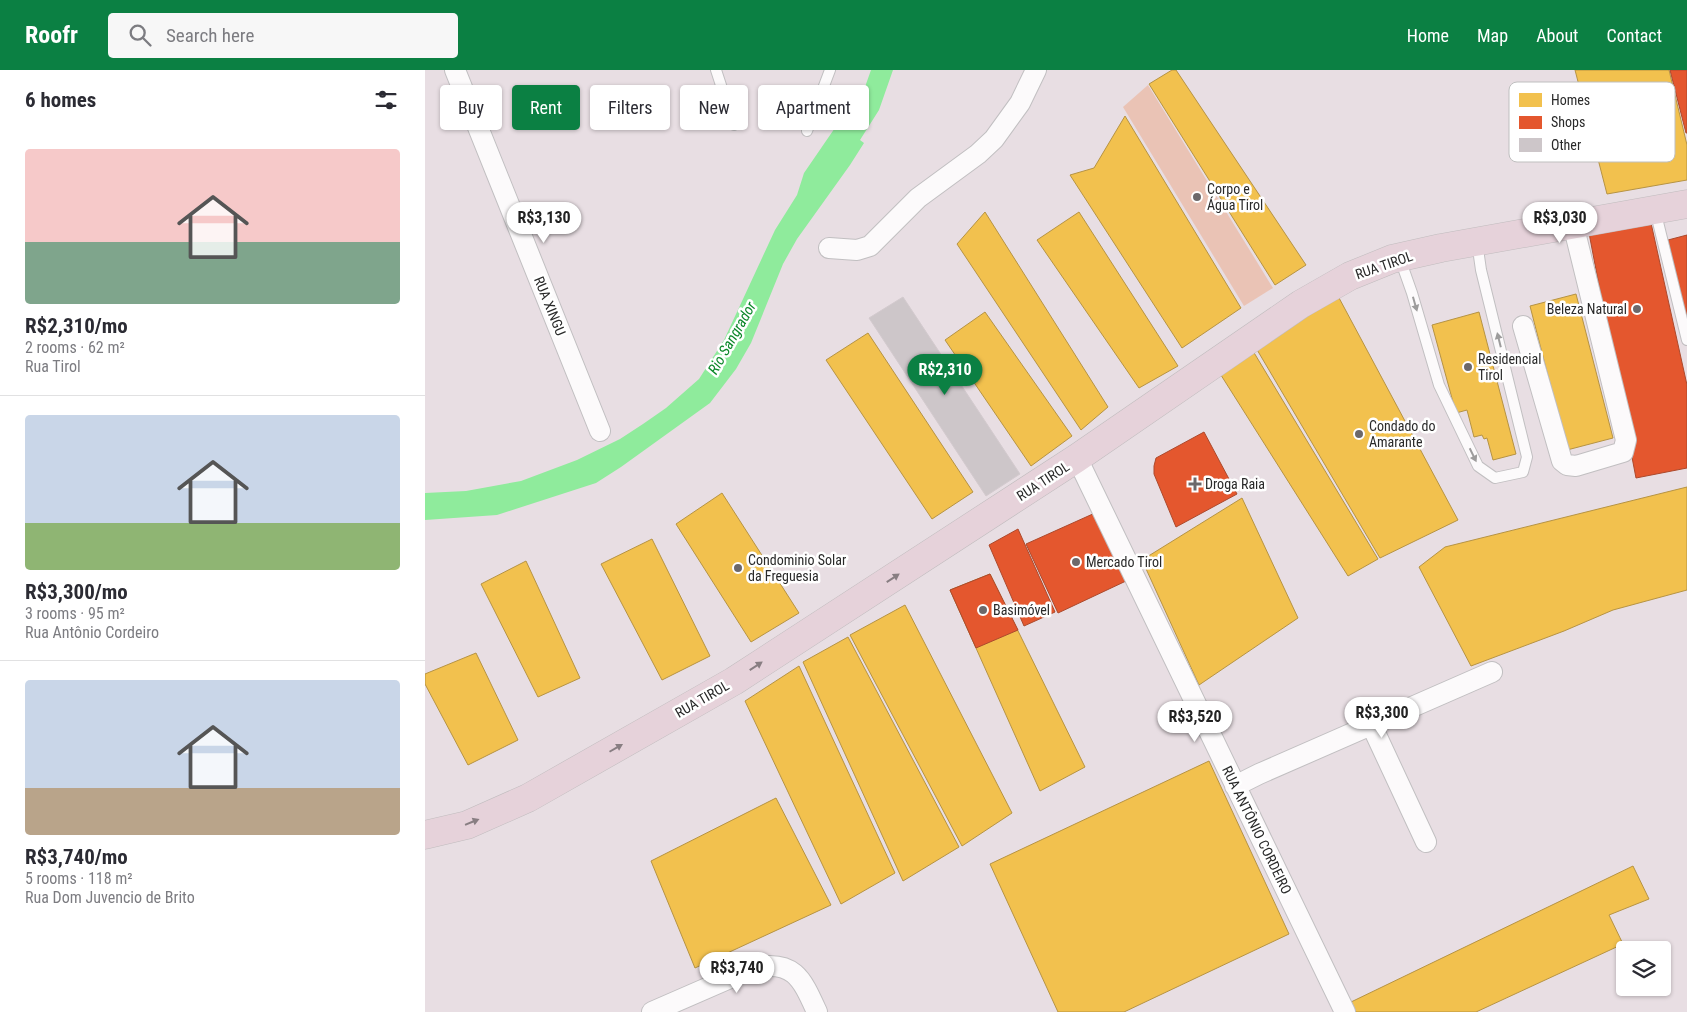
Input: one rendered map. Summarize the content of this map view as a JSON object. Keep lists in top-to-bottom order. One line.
{"streets":{"main road":["RUA TIROL"],"street":["RUA XINGU","RUA ANTÔNIO CORDEIRO"]},"crossings":[["RUA TIROL","RUA ANTÔNIO CORDEIRO"]],"one_way":["RUA TIROL"],"water":["Rio Sangrador"],"places":{"other":["Corpo e Água Tirol","Beleza Natural","Residencial Tirol","Condado do Amarante","Mercado Tirol","Condominio Solar da Freguesia","Basimóvel"],"health":["Droga Raia"]},"legend":["Homes","Shops","Other"],"page":{"header":"Roofr","search":"Search here","nav":["Home","Map","About","Contact"],"heading":"6 homes","chip":["Buy","Rent","Filters","New","Apartment"],"list":[{"name":"R$2,310/mo","note":"2 rooms · 62 m² · Rua Tirol"},{"name":"R$3,300/mo","note":"3 rooms · 95 m² · Rua Antônio Cordeiro"},{"name":"R$3,740/mo","note":"5 rooms · 118 m² · Rua Dom Juvencio de Brito"}],"price":["R$3,130","R$3,030","R$2,310","R$3,300","R$3,520","R$3,740"]}}
